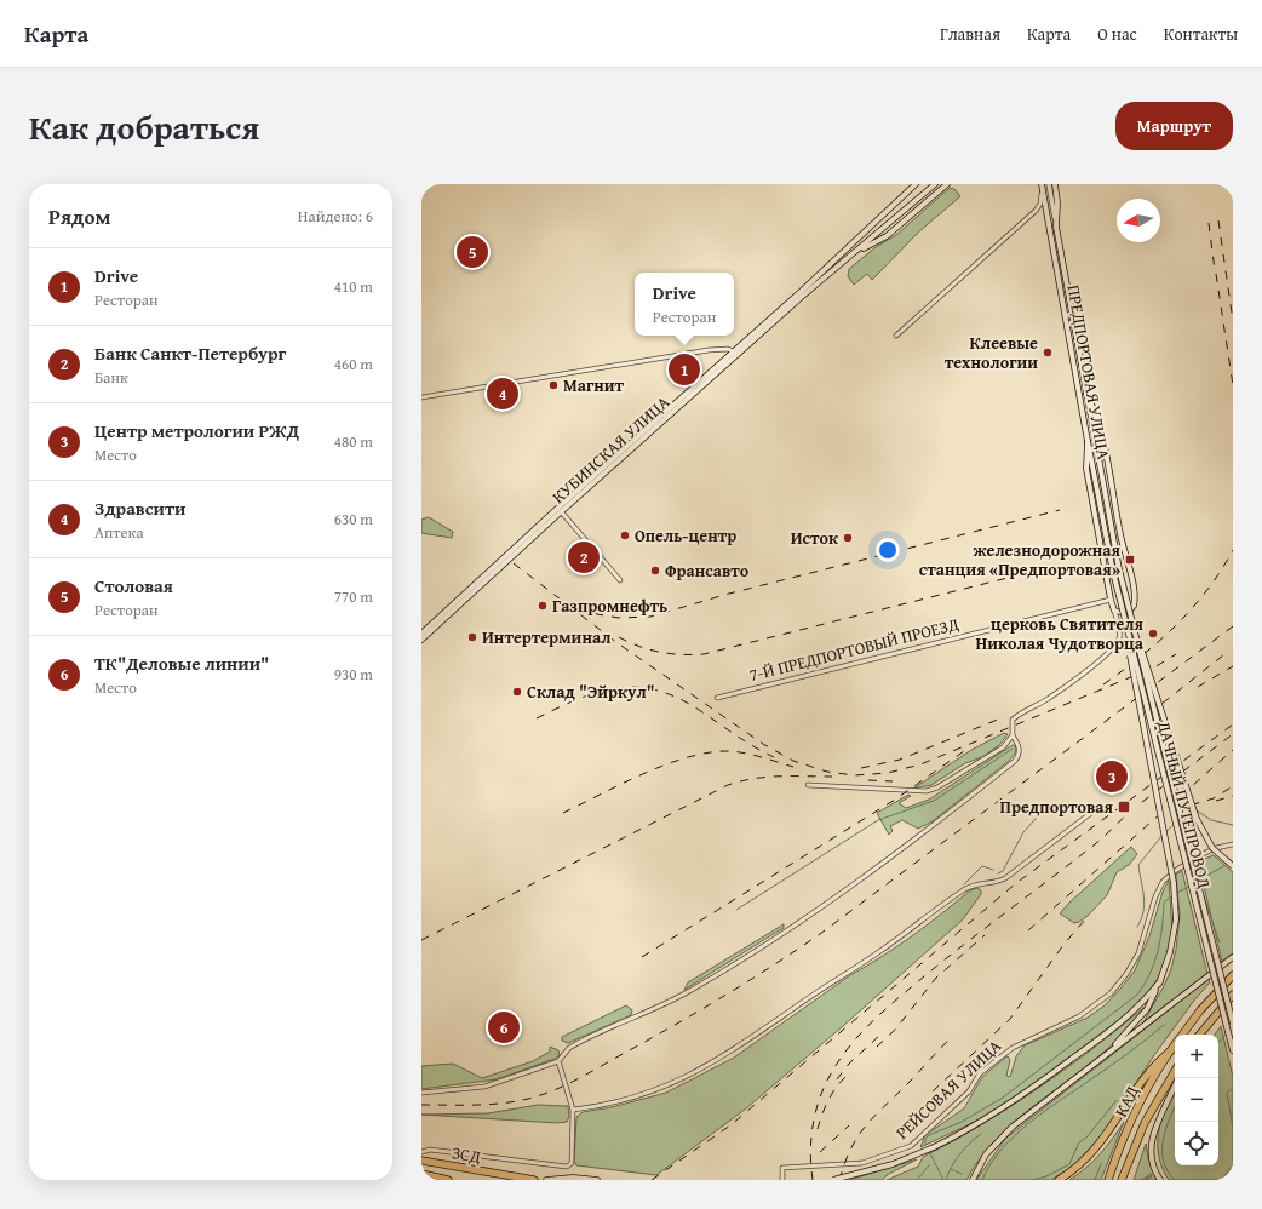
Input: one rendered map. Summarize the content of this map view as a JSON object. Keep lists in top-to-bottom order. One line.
{"streets":{"highway":["КАД","ЗСД"],"main road":["ПРЕДПОРТОВАЯ УЛИЦА","КУБИНСКАЯ УЛИЦА","ДАЧНЫЙ ПУТЕПРОВОД"],"street":["7-Й ПРЕДПОРТОВЫЙ ПРОЕЗД","РЕЙСОВАЯ УЛИЦА"]},"crossings":[["ПРЕДПОРТОВАЯ УЛИЦА","ДАЧНЫЙ ПУТЕПРОВОД"]],"places":{"other":["Клеевые технологии","Магнит","Опель-центр","Исток","Франсавто","Газпромнефть","церковь Святителя Николая Чудотворца","Интертерминал","Склад \"Эйркул\""],"transit":["железнодорожная станция «Предпортовая»","Предпортовая"]},"north":"left","page":{"header":"Карта","nav":["Главная","Карта","О нас","Контакты"],"title":"Как добраться","buttons":"Маршрут","heading":["Рядом","Найдено: 6"],"pins":["5","1","4","2","3","6"],"list":[{"mark":"1","name":"Drive","note":"Ресторан","value":"410 m"},{"mark":"2","name":"Банк Санкт-Петербург","note":"Банк","value":"460 m"},{"mark":"3","name":"Центр метрологии РЖД","note":"Место","value":"480 m"},{"mark":"4","name":"Здравсити","note":"Аптека","value":"630 m"},{"mark":"5","name":"Столовая","note":"Ресторан","value":"770 m"},{"mark":"6","name":"ТК\"Деловые линии\"","note":"Место","value":"930 m"}],"popup":["Drive","Ресторан"],"map_buttons":["+","−"]}}
